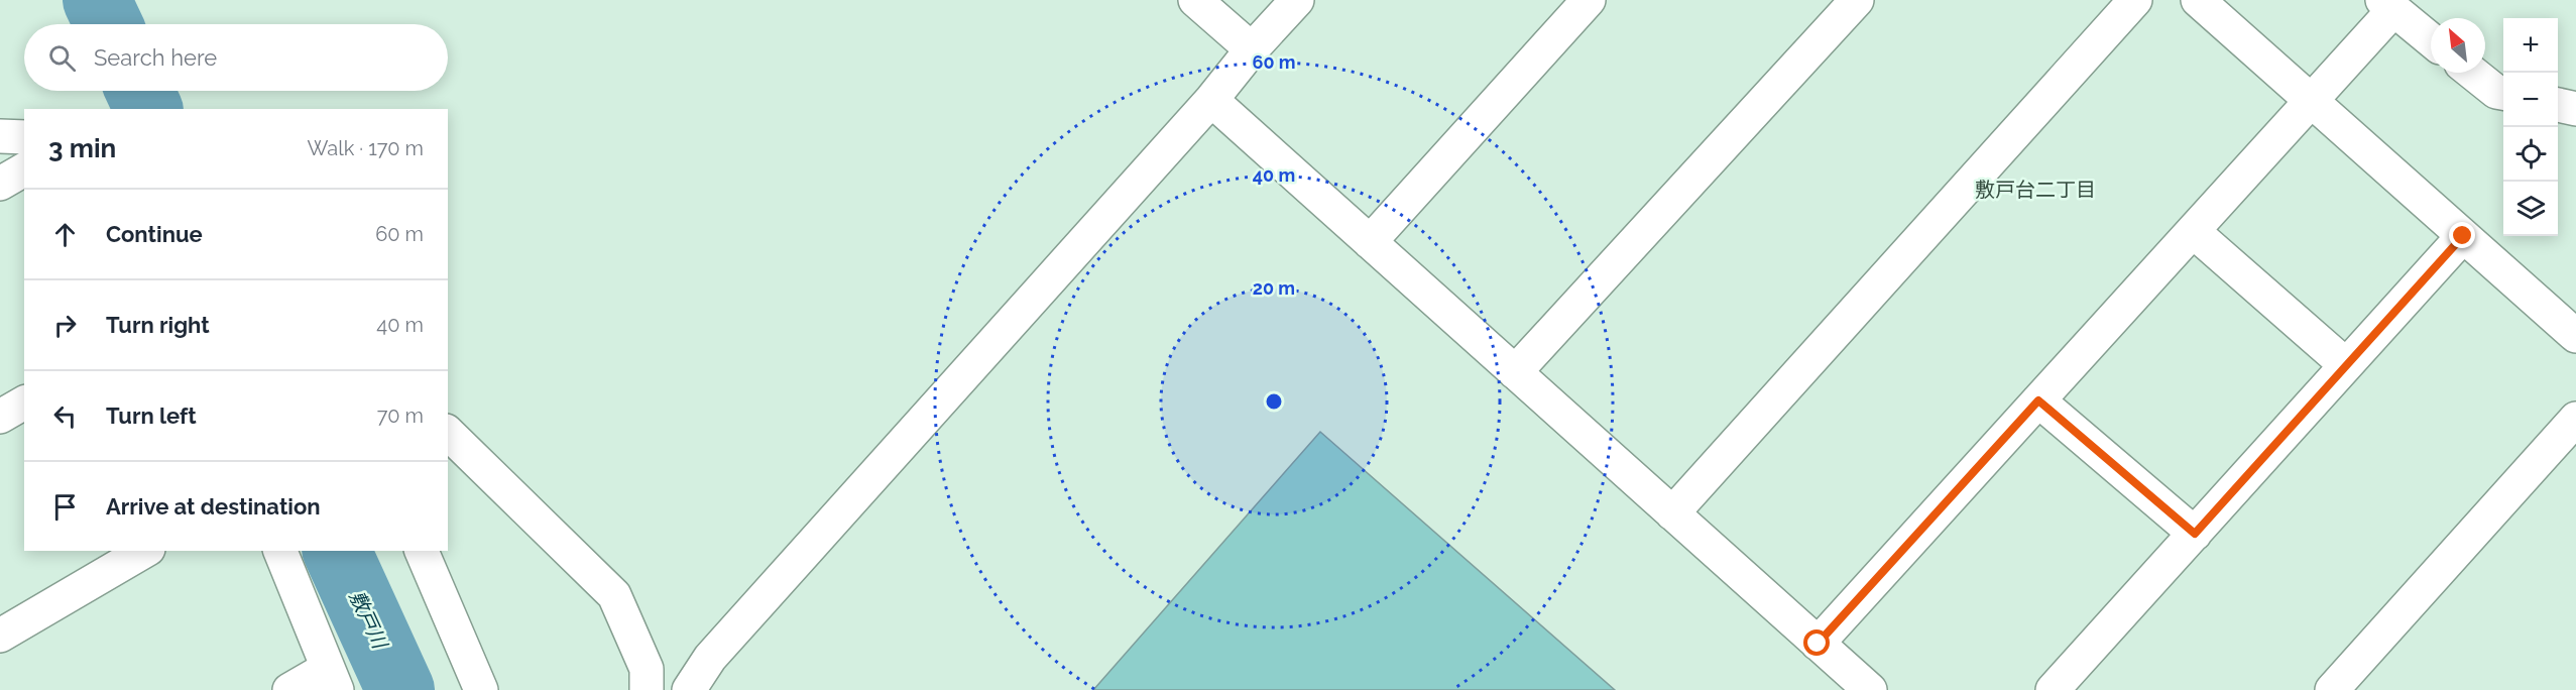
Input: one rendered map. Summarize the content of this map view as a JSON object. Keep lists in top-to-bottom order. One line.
{"districts":["敷戸台二丁目"],"water":["敷戸川"],"north":"top left","page":{"map_buttons":["+","−"],"search":"Search here","heading":["3 min","Walk · 170 m"],"list":[["Continue","60 m"],["Turn right","40 m"],["Turn left","70 m"],"Arrive at destination"]},"rings":["60 m","40 m","20 m"]}
